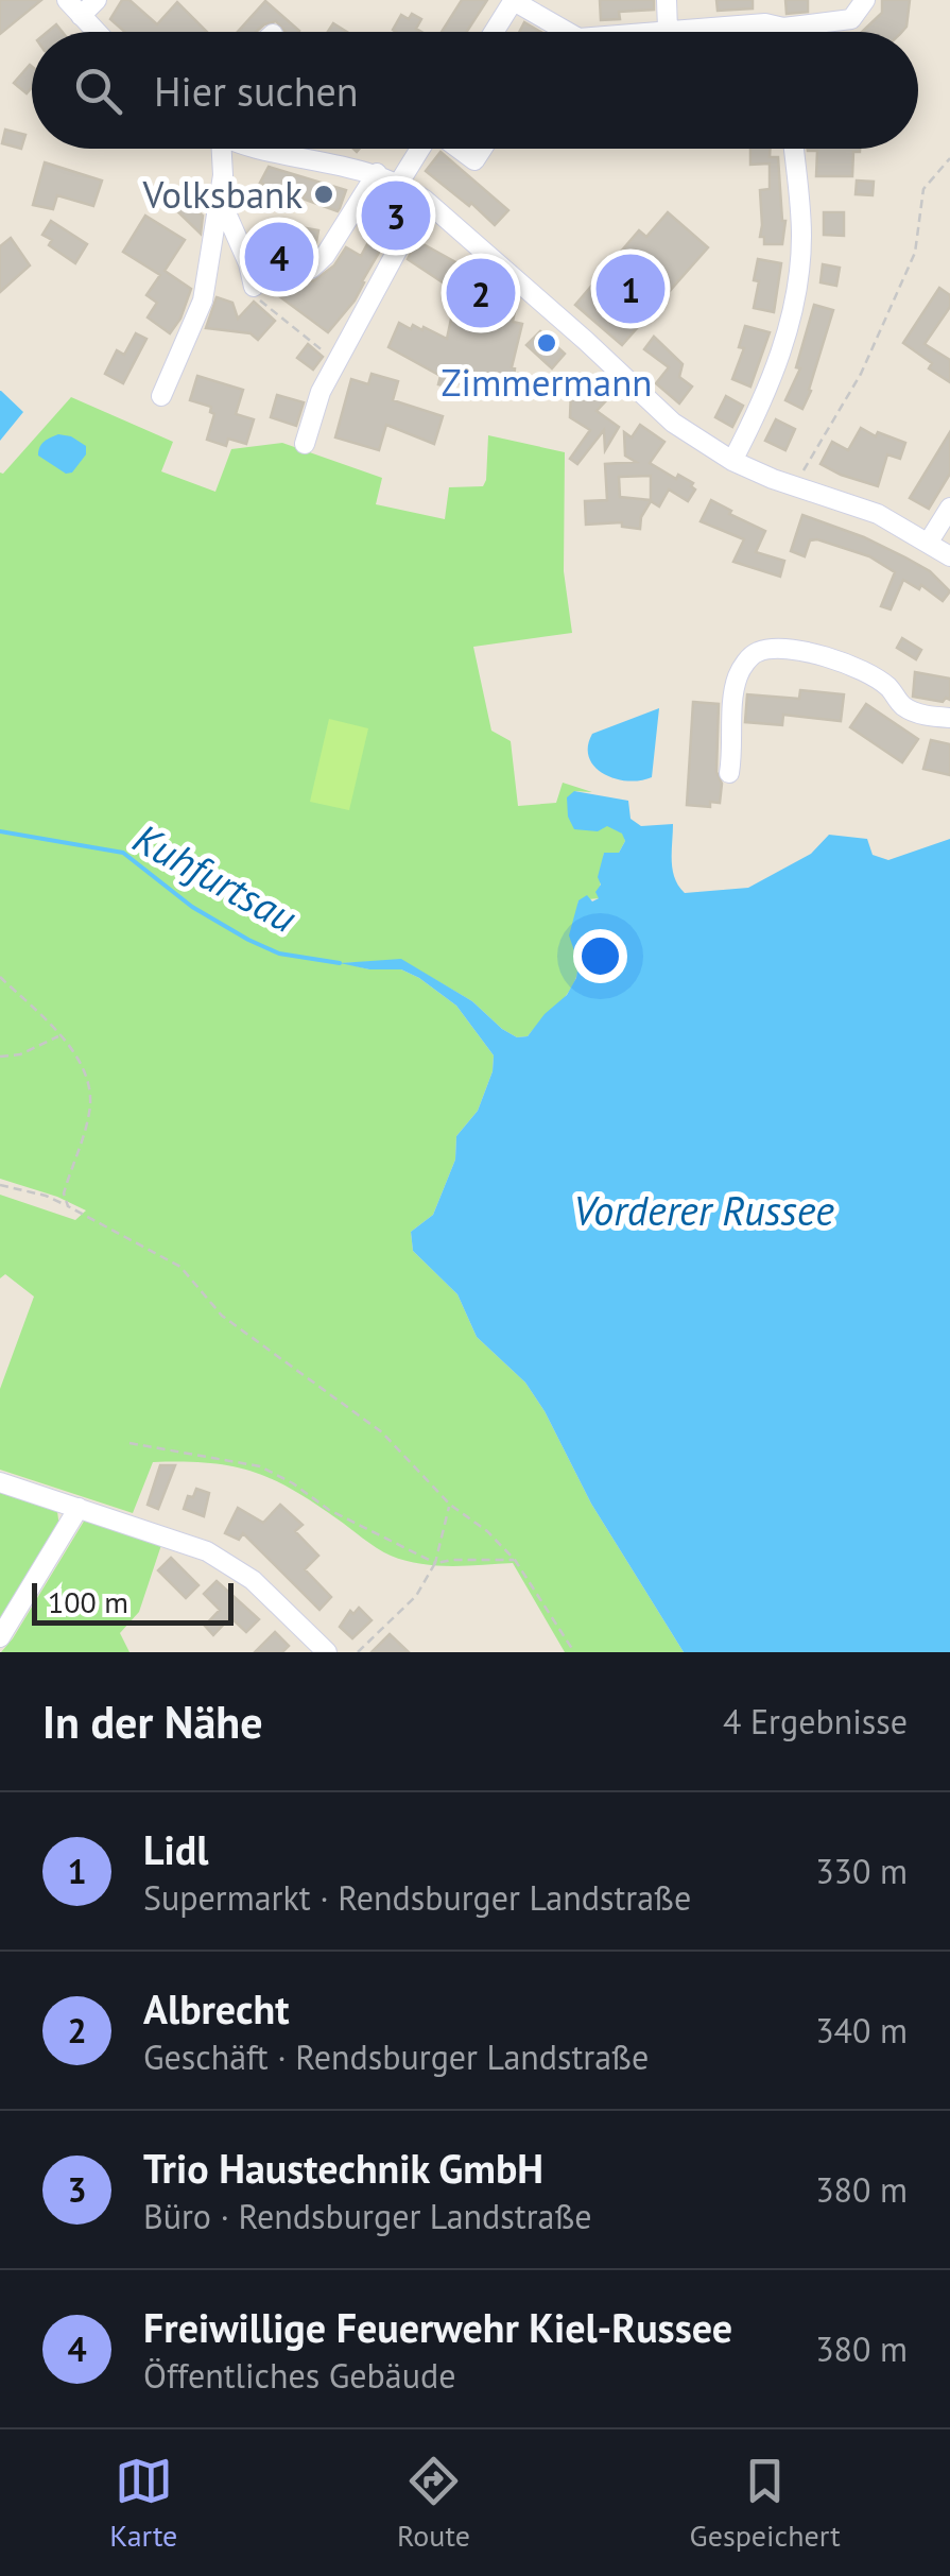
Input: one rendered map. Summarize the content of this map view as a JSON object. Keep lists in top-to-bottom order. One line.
{"water":["Kuhfurtsau","Vorderer Russee"],"places":["Volksbank","Zimmermann"],"scale_bar":"100 m","page":{"search":"Hier suchen","pins":["3","4","1","2"],"scale":"100 m","heading":["In der Nähe","4 Ergebnisse"],"list":[{"mark":"1","name":"Lidl","note":"Supermarkt · Rendsburger Landstraße","value":"330 m"},{"mark":"2","name":"Albrecht","note":"Geschäft · Rendsburger Landstraße","value":"340 m"},{"mark":"3","name":"Trio Haustechnik GmbH","note":"Büro · Rendsburger Landstraße","value":"380 m"},{"mark":"4","name":"Freiwillige Feuerwehr Kiel-Russee","note":"Öffentliches Gebäude","value":"380 m"}],"nav":["Karte","Route","Gespeichert"]}}
